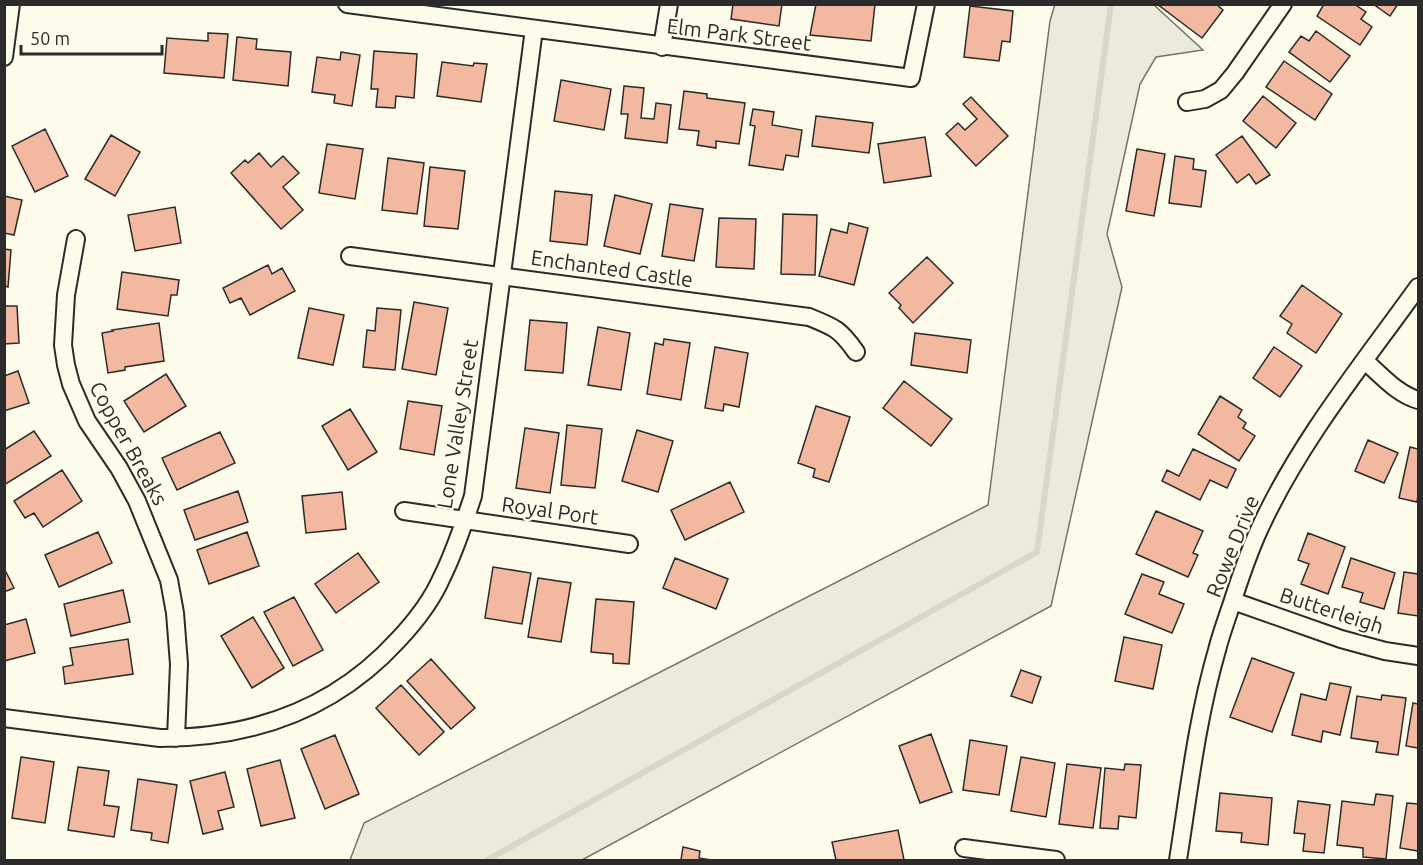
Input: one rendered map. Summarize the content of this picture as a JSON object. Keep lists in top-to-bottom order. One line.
{"streets":{"street":["Elm Park Street","Enchanted Castle","Lone Valley Street","Copper Breaks","Royal Port","Rowe Drive","Butterleigh"]},"crossings":[["Elm Park Street","Lone Valley Street"],["Enchanted Castle","Lone Valley Street"],["Lone Valley Street","Copper Breaks"],["Lone Valley Street","Royal Port"],["Rowe Drive","Butterleigh"]],"scale_bar":"50 m"}
